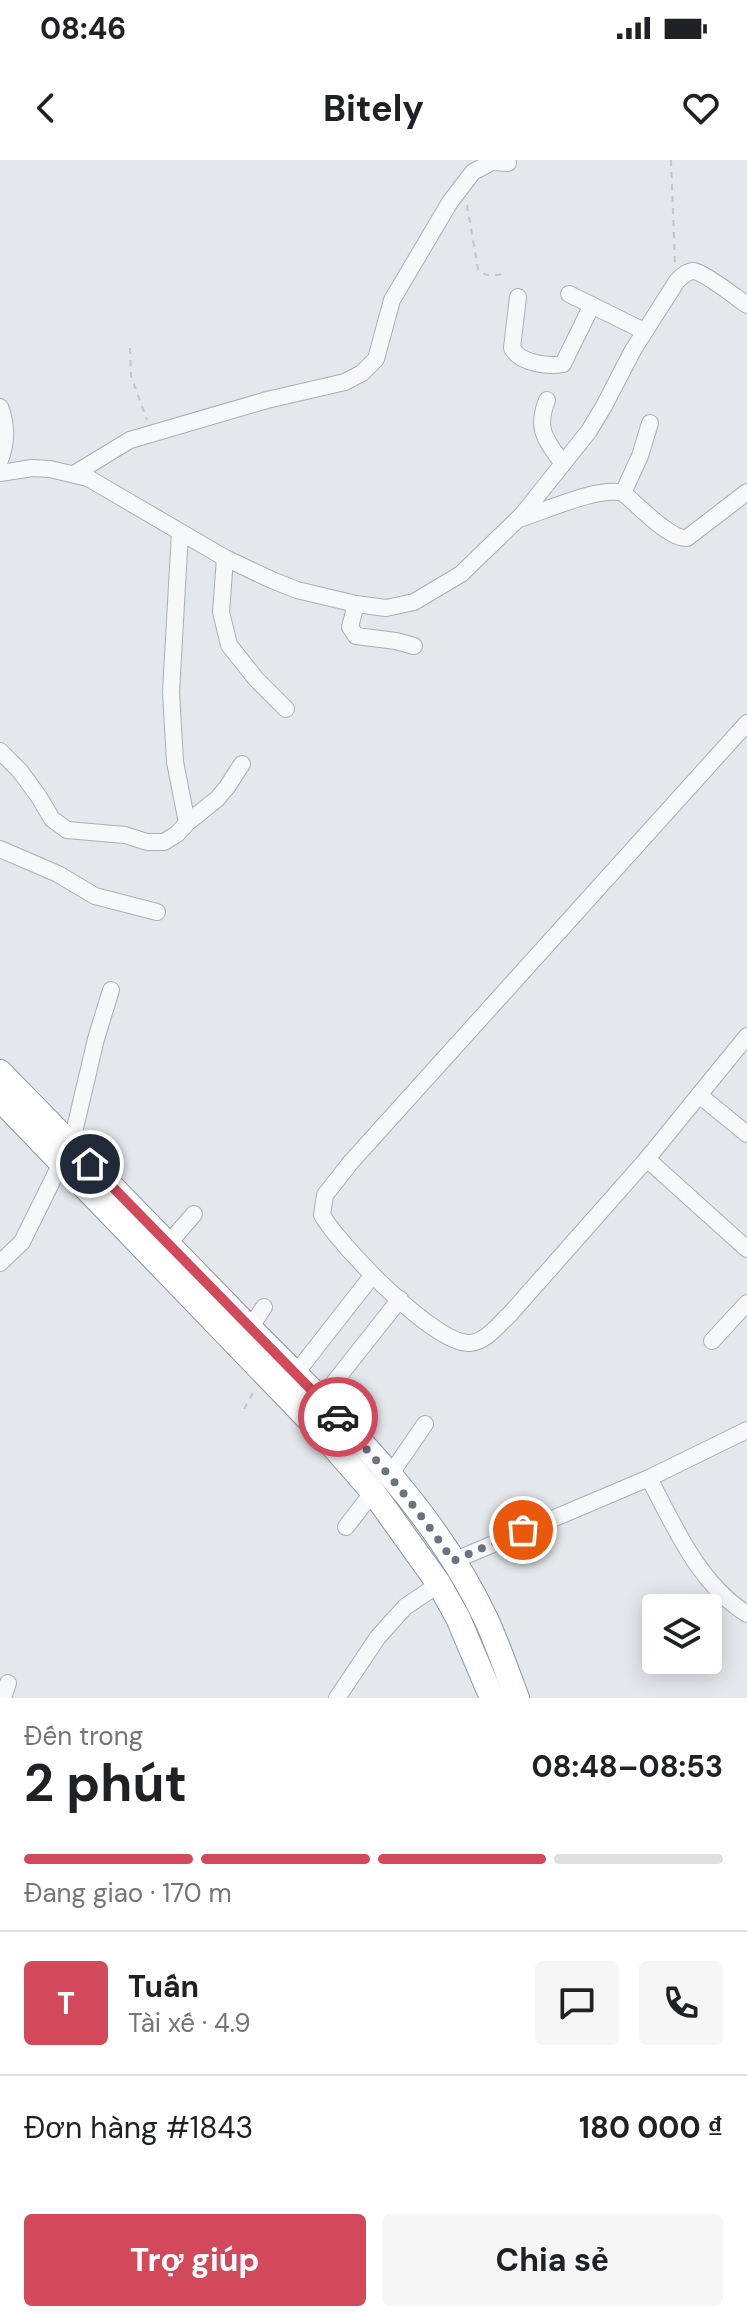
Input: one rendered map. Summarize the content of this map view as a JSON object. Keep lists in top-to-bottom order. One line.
{"page":{"status":"08:46","header":"Bitely","heading":["2 phút","Đến trong","08:48–08:53"],"panel":["Tuấn","Tài xế · 4.9","Đơn hàng #1843","180 000 ₫"],"bar":"Đang giao · 170 m","round":"T","buttons":["Trợ giúp","Chia sẻ"]}}
